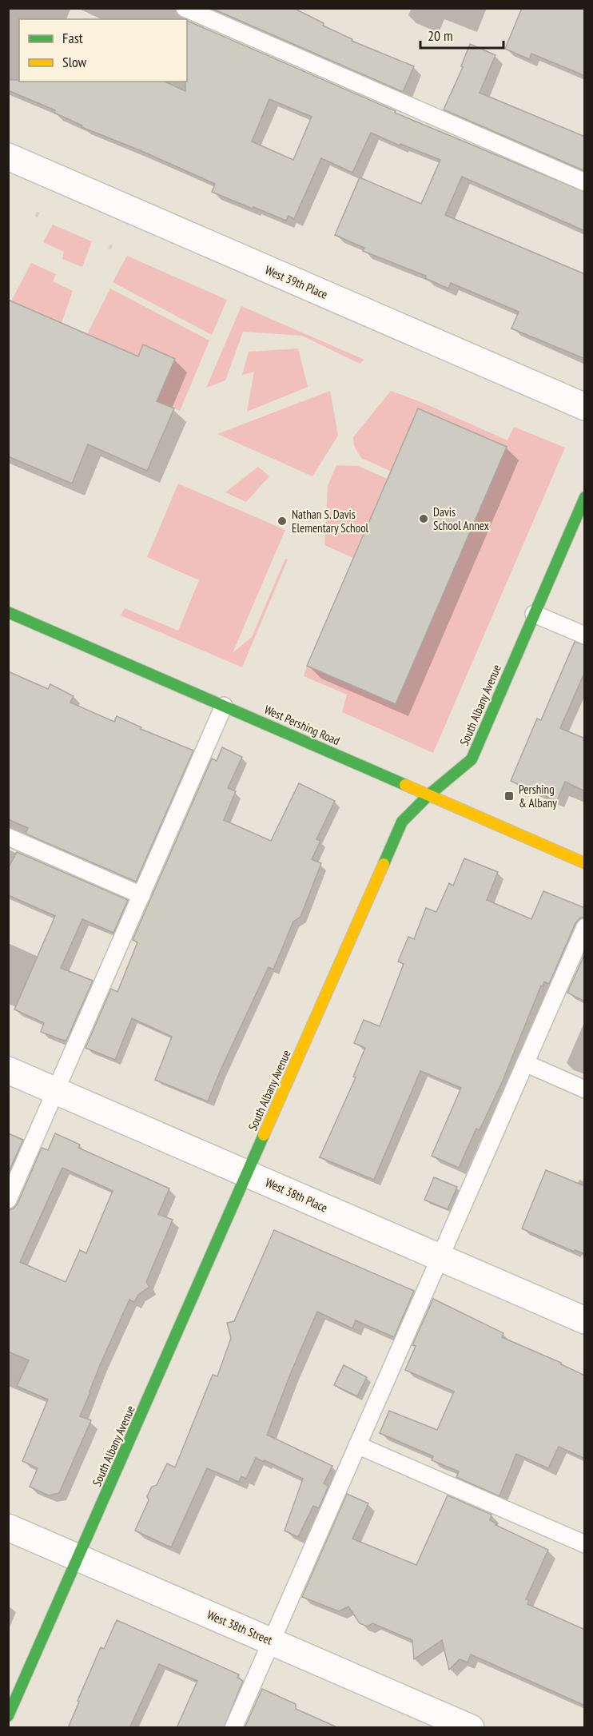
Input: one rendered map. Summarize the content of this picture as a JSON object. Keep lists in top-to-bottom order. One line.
{"streets":{"street":["West 39th Place","South Albany Avenue","West Pershing Road","West 38th Place","West 38th Street"]},"crossings":[["South Albany Avenue","West Pershing Road"],["South Albany Avenue","West 38th Place"],["South Albany Avenue","West 38th Street"]],"places":{"other":["Davis School Annex","Nathan S. Davis Elementary School"],"transit":["Pershing & Albany"]},"legend":["Fast","Slow"],"scale_bar":"20 m"}
